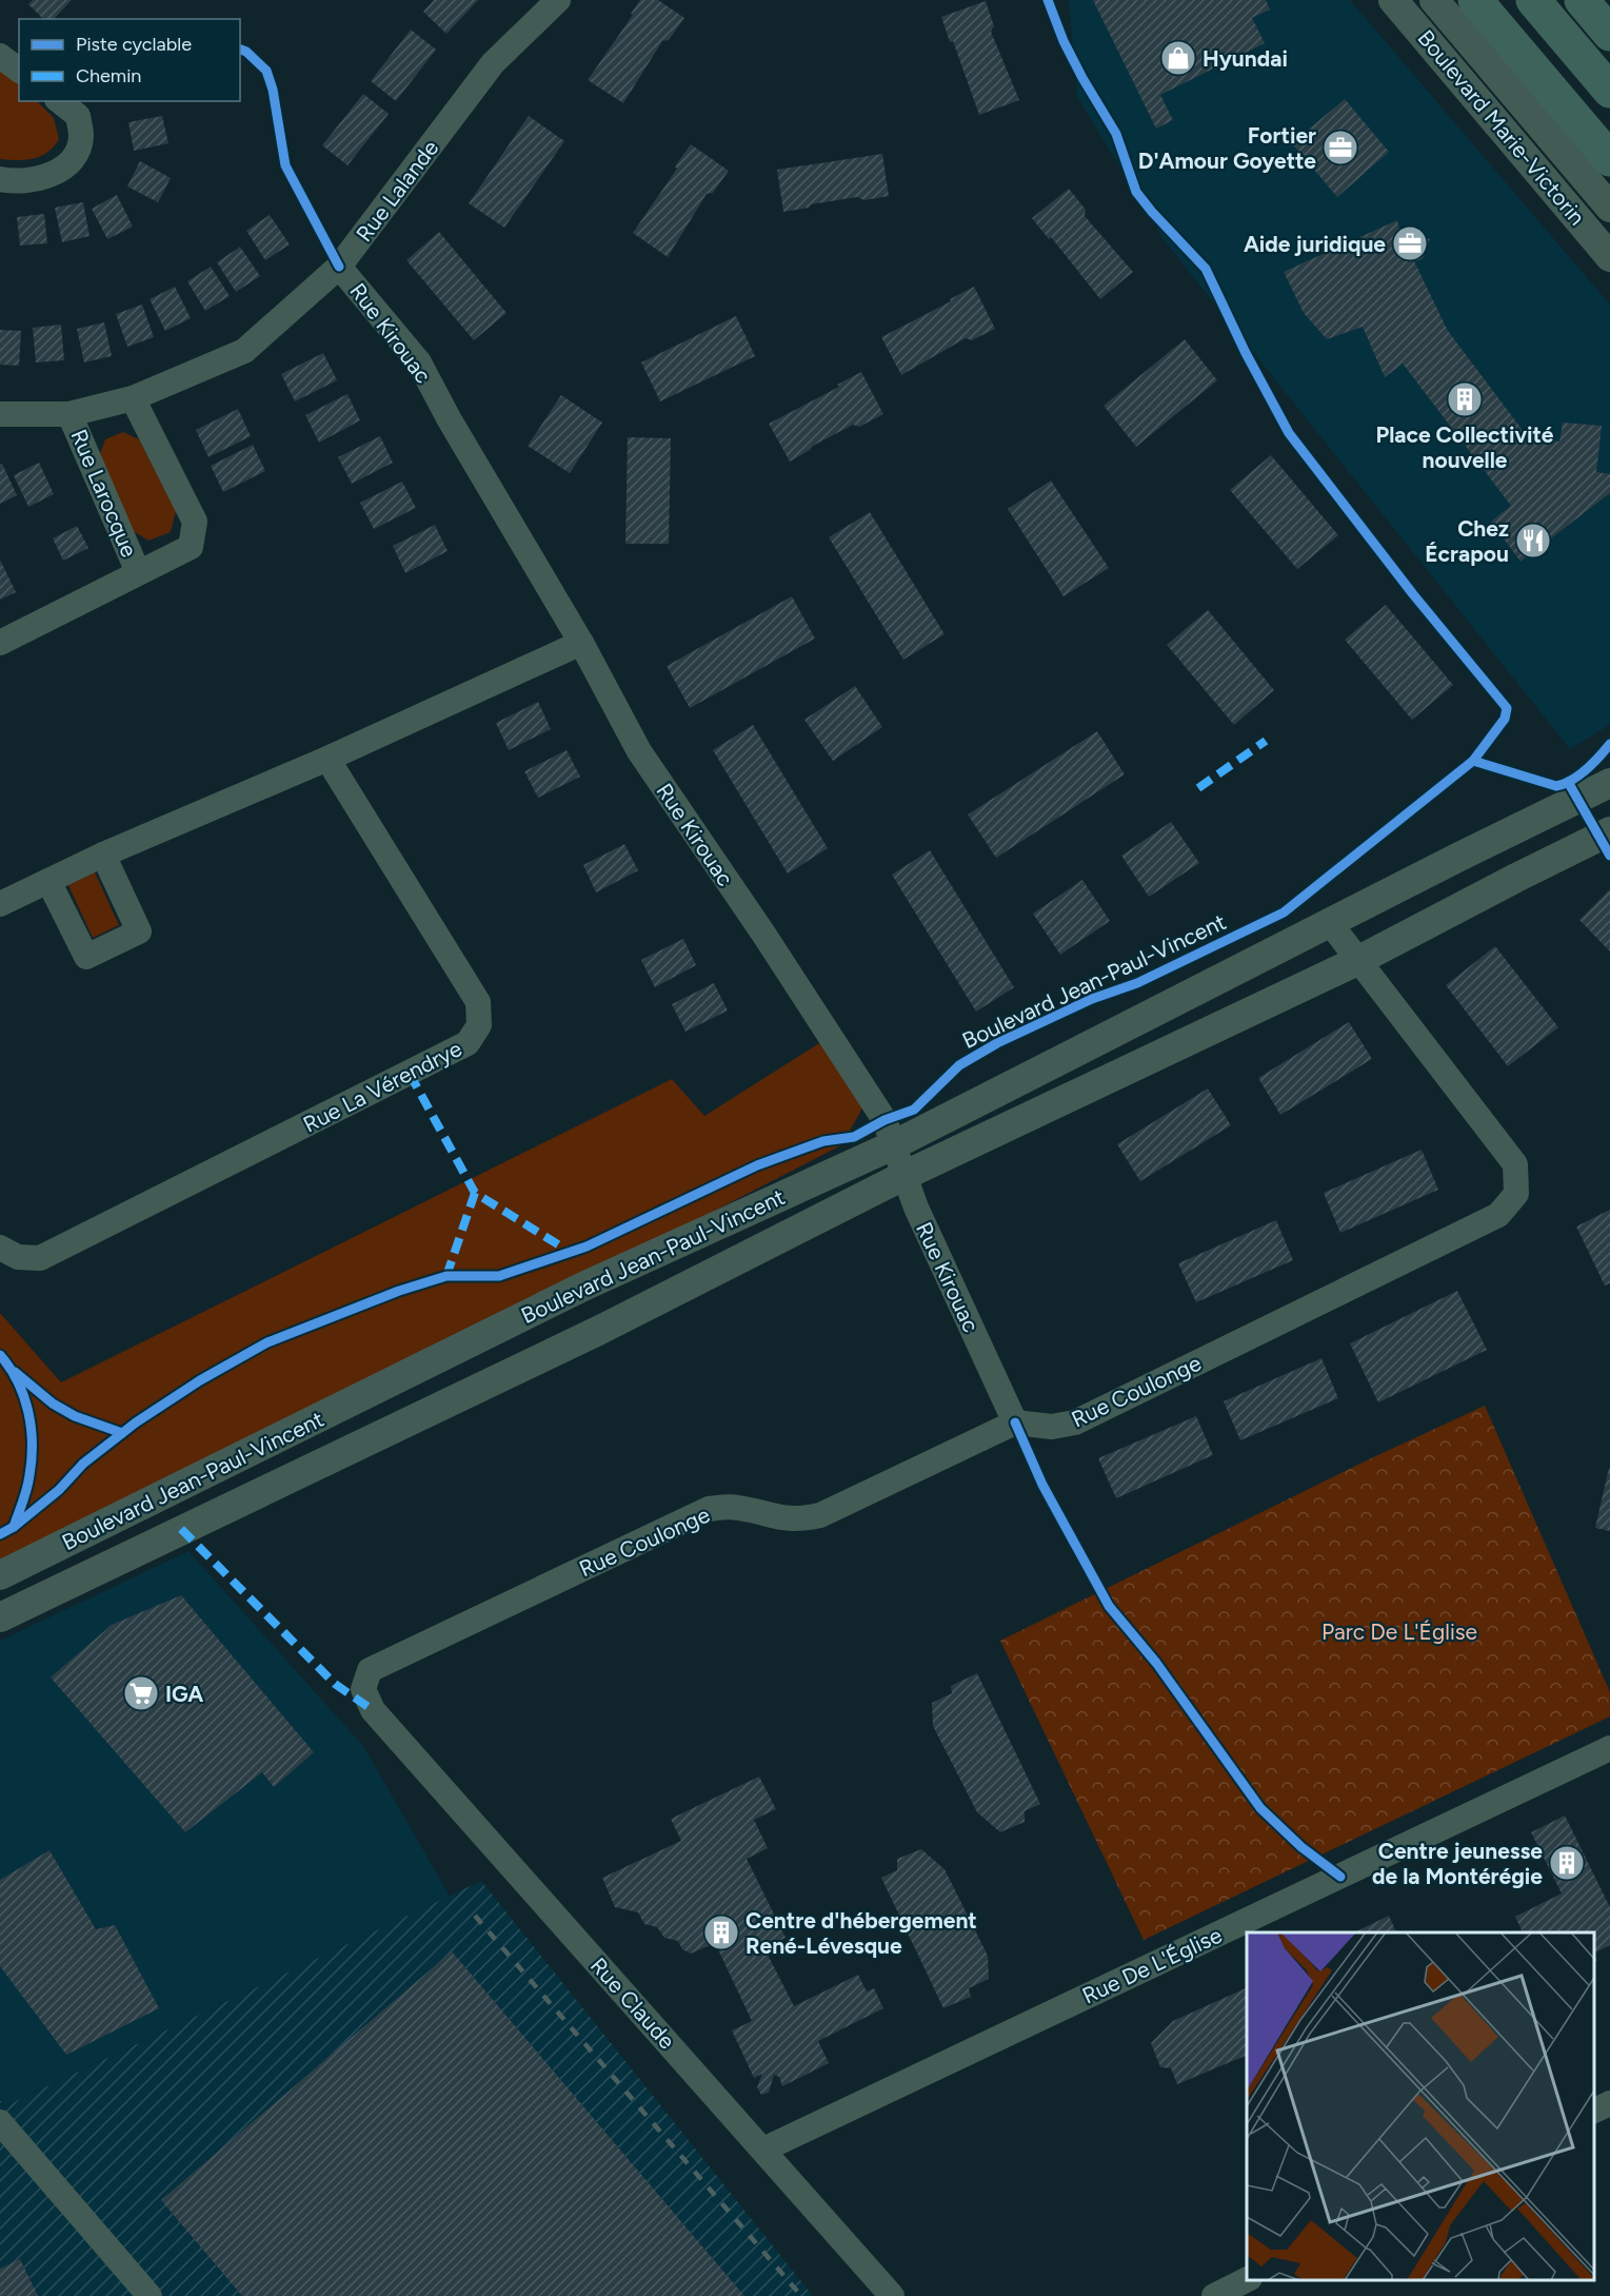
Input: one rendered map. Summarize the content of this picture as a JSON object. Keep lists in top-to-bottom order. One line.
{"streets":{"street":["Boulevard Marie-Victorin","Rue Lalande","Rue Kirouac","Rue Larocque","Boulevard Jean-Paul-Vincent","Rue La Vérendrye","Rue Coulonge","Rue De L'Église","Rue Claude"]},"crossings":[["Rue Lalande","Rue Kirouac"],["Rue Lalande","Rue Larocque"],["Rue Kirouac","Boulevard Jean-Paul-Vincent"],["Rue Kirouac","Rue Coulonge"],["Boulevard Jean-Paul-Vincent","Rue Coulonge"],["Rue Coulonge","Rue Claude"],["Rue De L'Église","Rue Claude"]],"parks":["Parc De L'Église"],"places":{"shop":["Hyundai"],"office":["Fortier D'Amour Goyette","Aide juridique"],"building":["Place Collectivité nouvelle","Centre jeunesse de la Montérégie","Centre d'hébergement René-Lévesque"],"restaurant":["Chez Écrapou"],"supermarket":["IGA"]},"legend":["Piste cyclable","Chemin"]}
